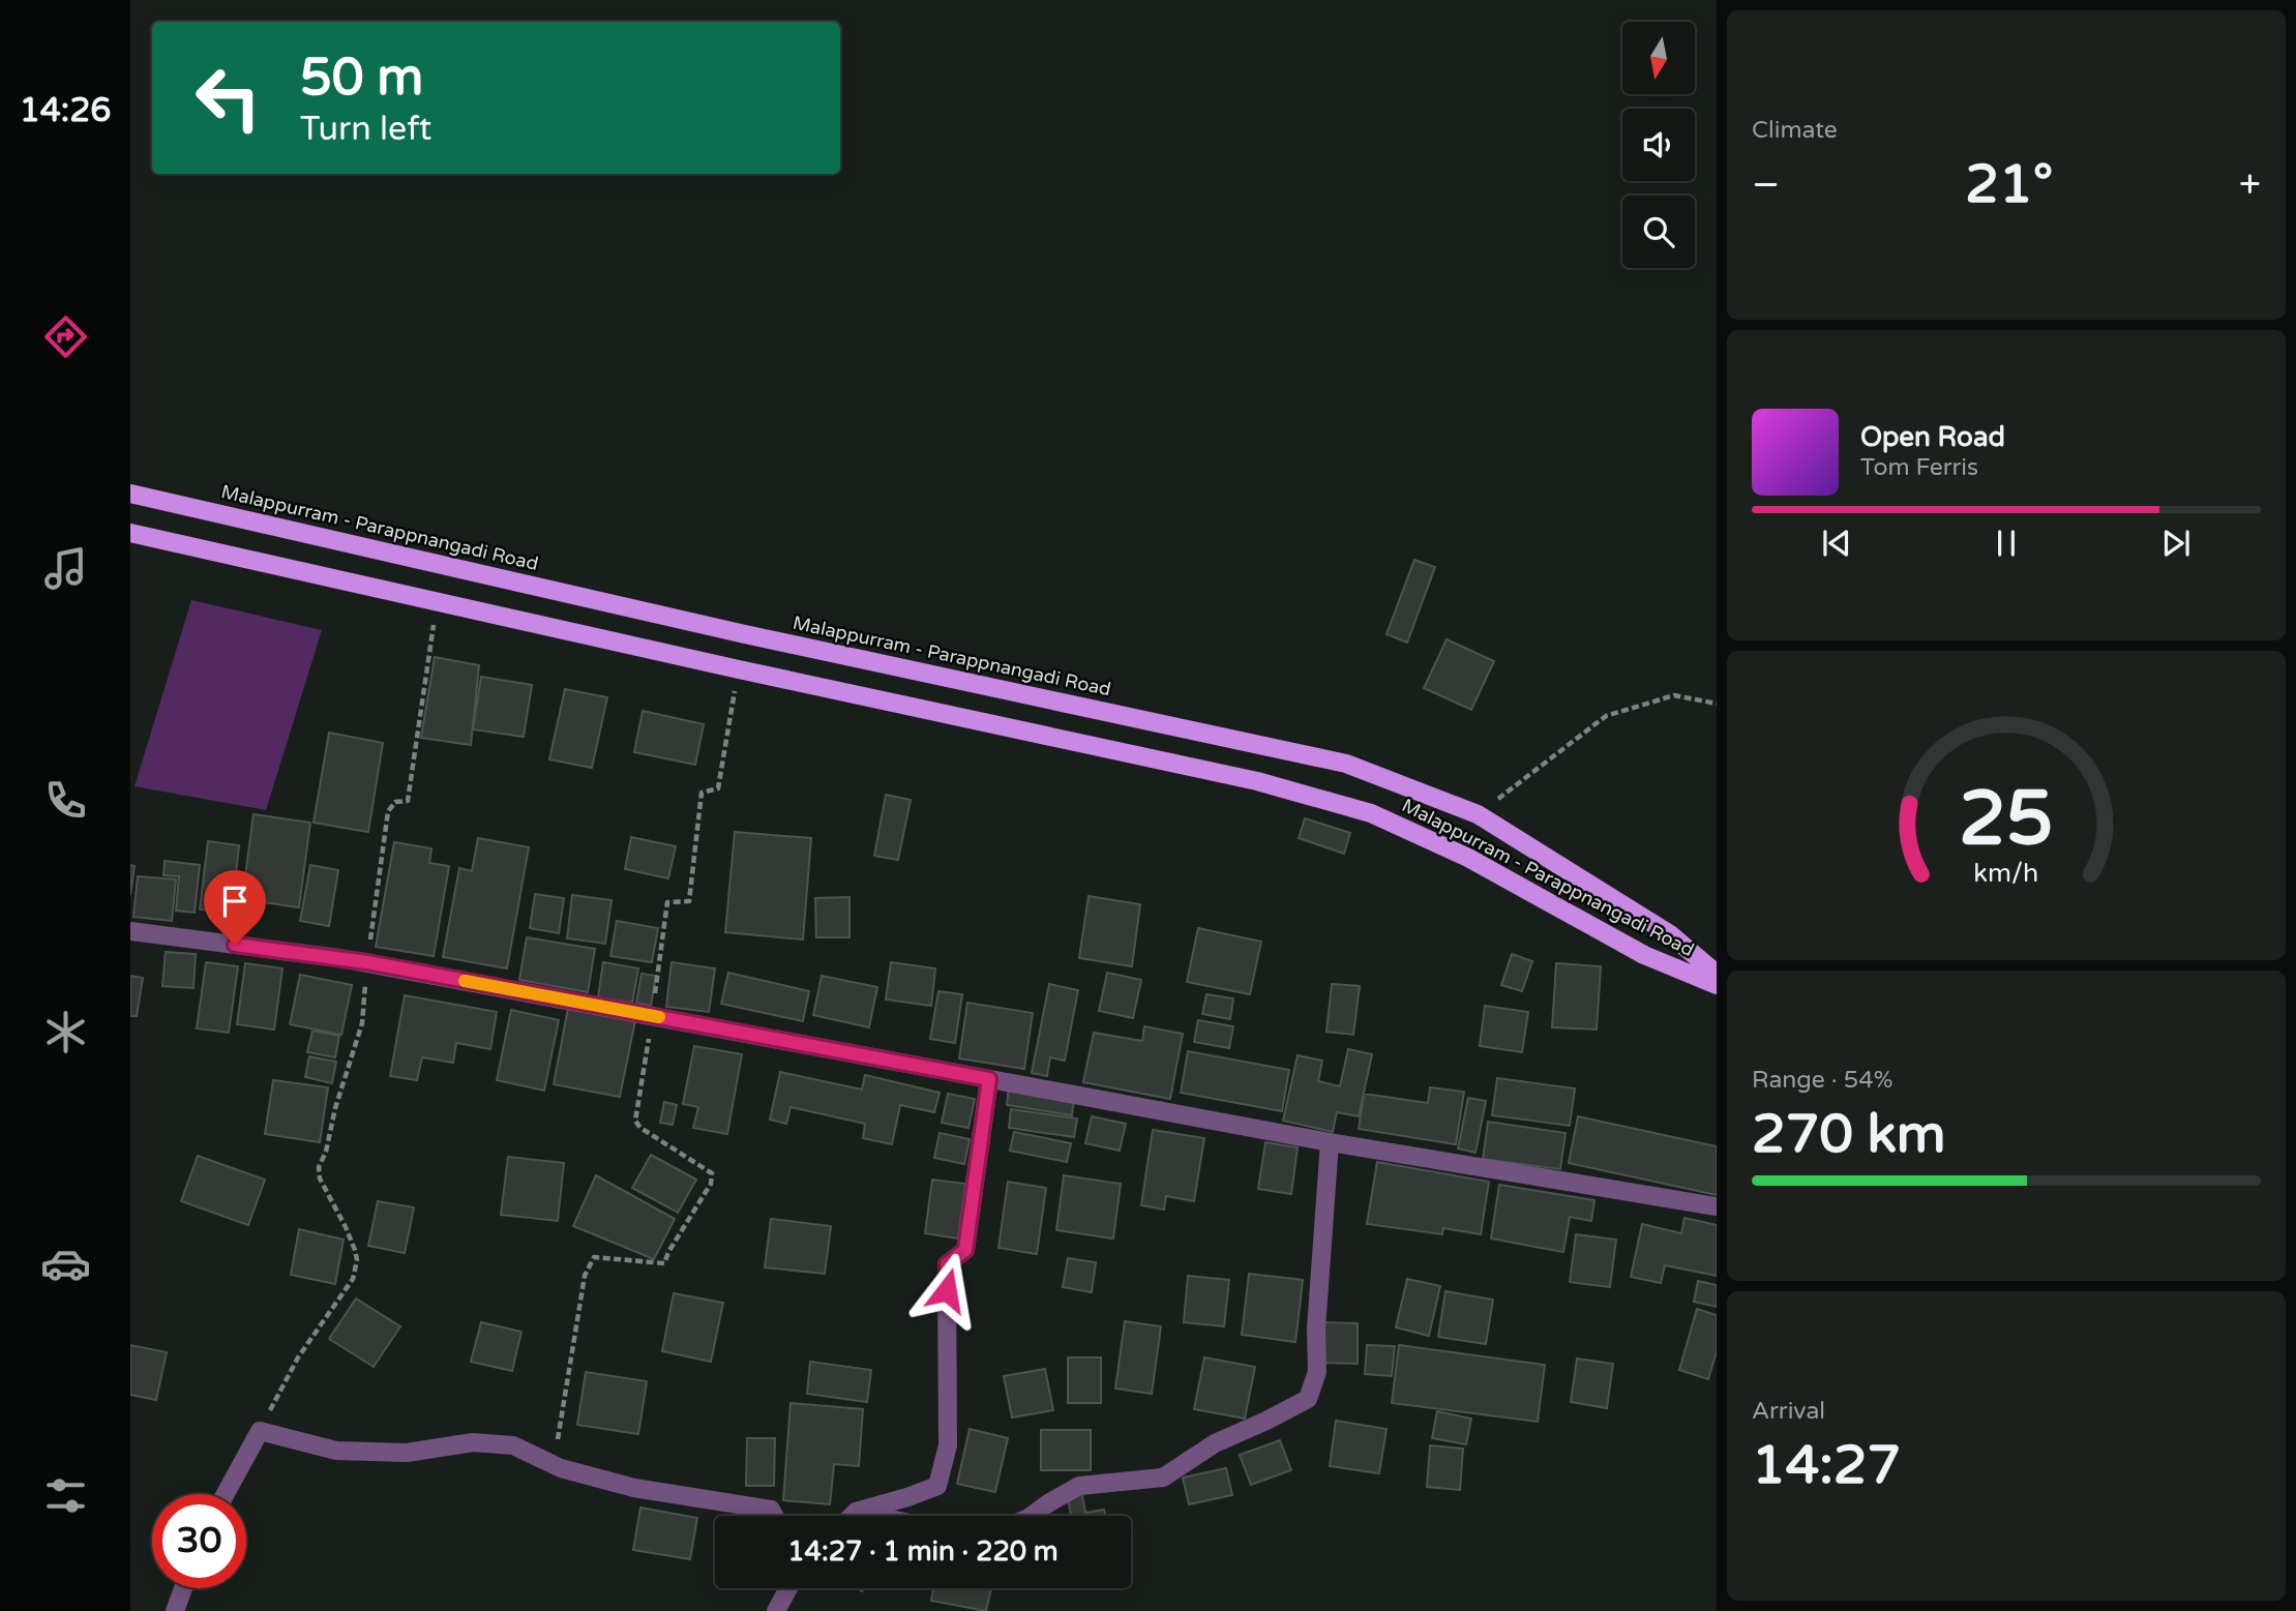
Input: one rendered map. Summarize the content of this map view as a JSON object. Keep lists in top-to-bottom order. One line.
{"streets":{"main road":["Malappurram - Parappnangadi Road"]},"north":"bottom","page":{"tabs":"14:26","tile":["Climate",["Range · 54%","270 km"],["Arrival","14:27"]],"turn":["50 m","Turn left"],"heat":["−","21°","+"],"song":["Open Road","Tom Ferris"],"limit":"30","trip":"14:27 · 1 min · 220 m","gauge":["25","km/h"]}}
